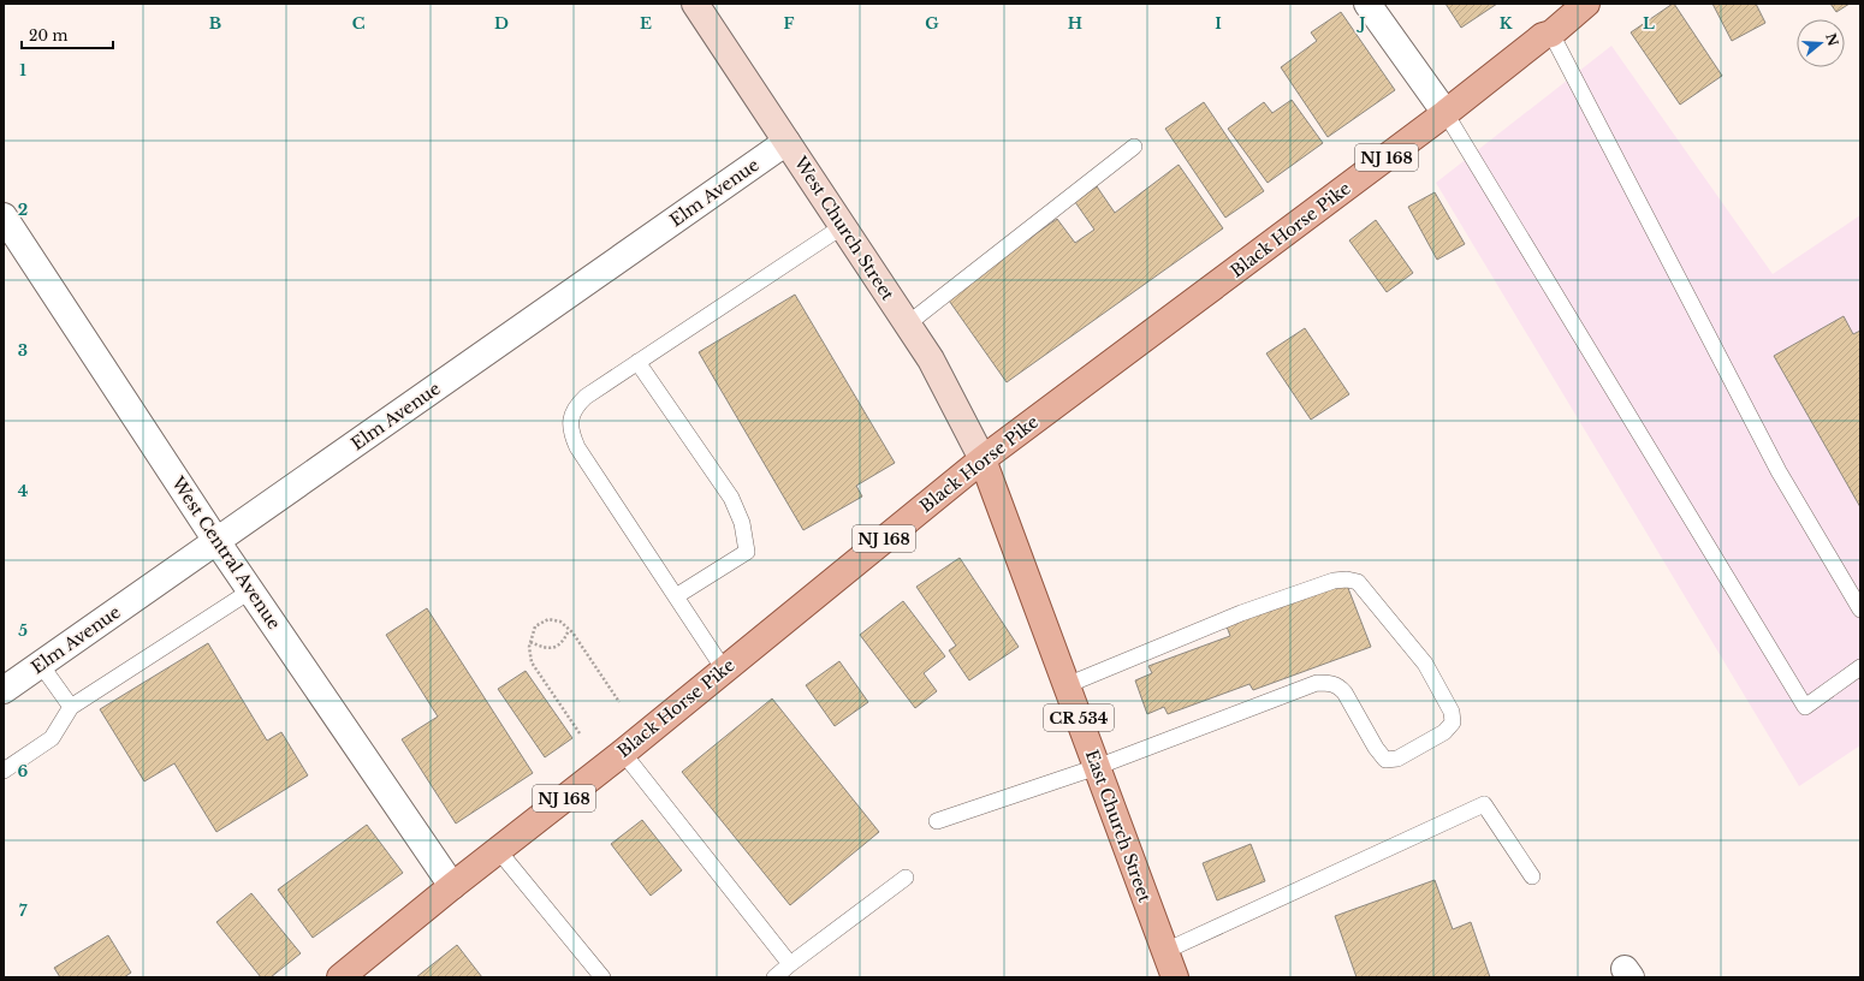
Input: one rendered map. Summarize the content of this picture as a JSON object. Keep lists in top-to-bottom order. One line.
{"streets":{"main road":["NJ 168","West Church Street","Black Horse Pike","CR 534","East Church Street"],"street":["Elm Avenue","West Central Avenue"]},"crossings":[["Elm Avenue","West Church Street"],["Elm Avenue","West Central Avenue"],["West Church Street","Black Horse Pike"],["West Church Street","East Church Street"],["Black Horse Pike","West Central Avenue"],["Black Horse Pike","East Church Street"]],"scale_bar":"20 m","north":"right","grid":{"columns":["B","C","D","E","F","G","H","I","J","K","L"],"rows":["1","2","3","4","5","6","7"]}}
